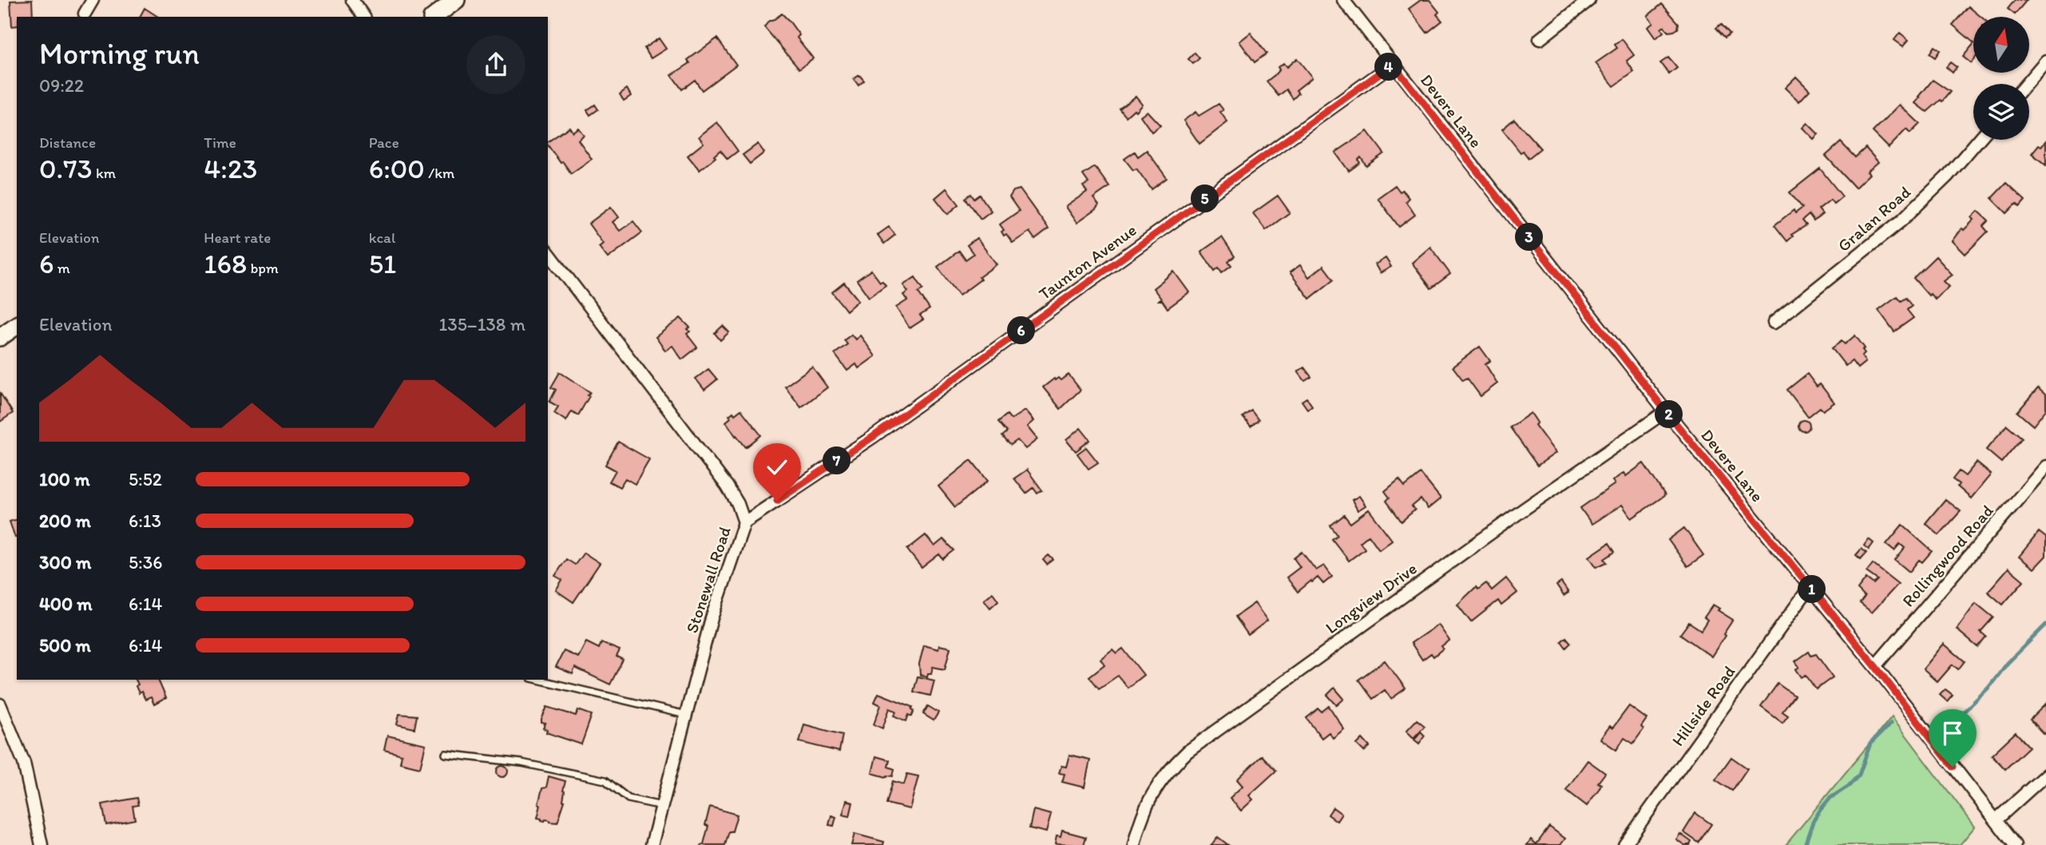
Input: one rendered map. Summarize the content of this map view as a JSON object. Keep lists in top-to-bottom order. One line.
{"streets":{"street":["Devere Lane","Gralan Road","Taunton Avenue","Rollingwood Road","Stonewall Road","Longview Drive","Hillside Road"]},"crossings":[["Devere Lane","Taunton Avenue"],["Devere Lane","Rollingwood Road"],["Devere Lane","Longview Drive"],["Devere Lane","Hillside Road"],["Taunton Avenue","Stonewall Road"]],"north":"top","page":{"heading":["Morning run","09:22"],"pins":["4","5","3","6","2","7","1"],"stats":[["Distance","0.73 km"],["Time","4:23"],["Pace","6:00 /km"],["Elevation","6 m"],["Heart rate","168 bpm"],["kcal","51"]],"chart":["Elevation","135–138 m"],"list":[{"name":"100 m","note":"5:52"},{"name":"200 m","note":"6:13"},{"name":"300 m","note":"5:36"},{"name":"400 m","note":"6:14"},{"name":"500 m","note":"6:14"}]}}
